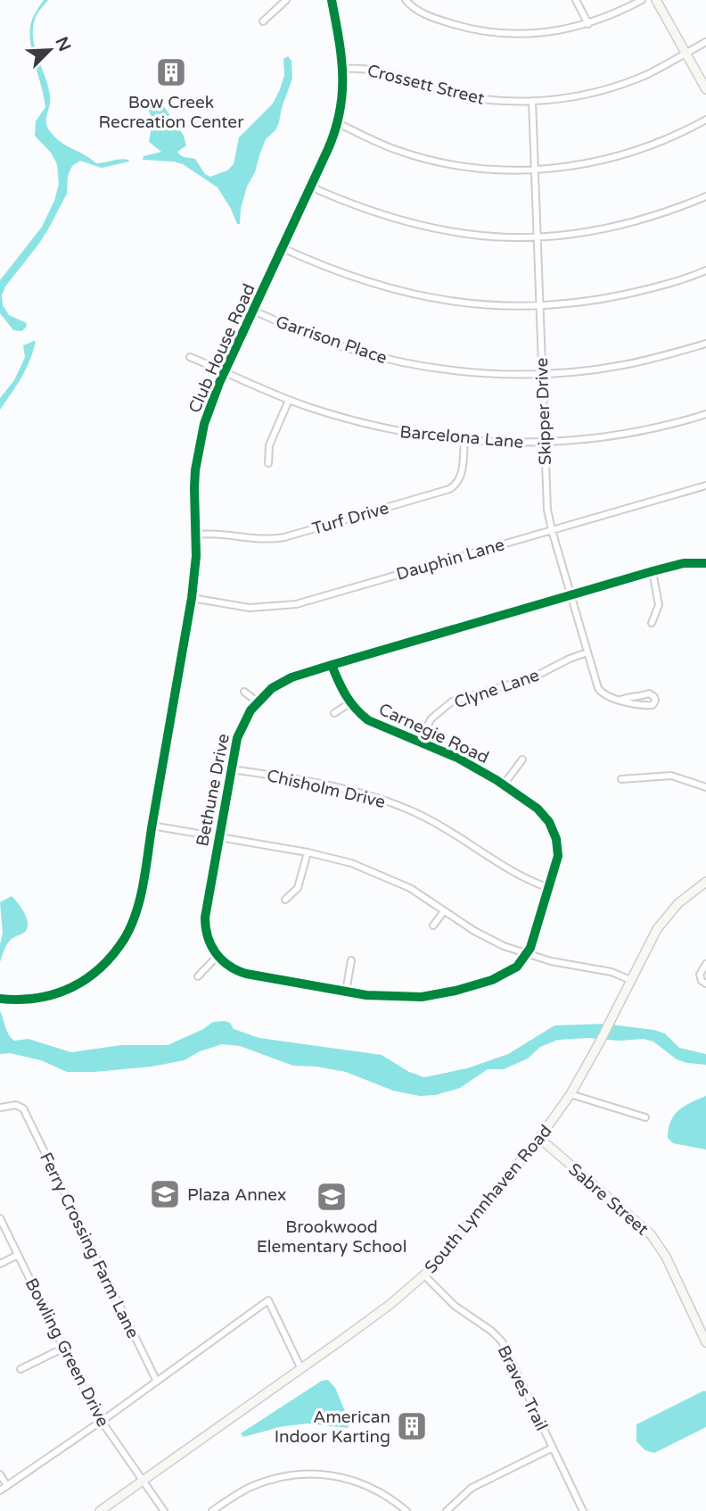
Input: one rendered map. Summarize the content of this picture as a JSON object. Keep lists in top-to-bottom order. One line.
{"streets":{"street":["Crossett Street","Garrison Place","Club House Road","Skipper Drive","Barcelona Lane","Turf Drive","Dauphin Lane","Clyne Lane","Carnegie Road","Chisholm Drive","Bethune Drive","South Lynnhaven Road","Sabre Street","Ferry Crossing Farm Lane","Bowling Green Drive","Braves Trail"]},"crossings":[["Crossett Street","Club House Road"],["Crossett Street","Skipper Drive"],["Garrison Place","Club House Road"],["Garrison Place","Skipper Drive"],["Club House Road","Barcelona Lane"],["Club House Road","Turf Drive"],["Club House Road","Dauphin Lane"],["Skipper Drive","Barcelona Lane"],["Skipper Drive","Dauphin Lane"],["Skipper Drive","Clyne Lane"],["Skipper Drive","Bethune Drive"],["Barcelona Lane","Turf Drive"],["Clyne Lane","Carnegie Road"],["Carnegie Road","Chisholm Drive"],["Carnegie Road","Bethune Drive"],["Chisholm Drive","Bethune Drive"],["South Lynnhaven Road","Sabre Street"],["South Lynnhaven Road","Bowling Green Drive"],["South Lynnhaven Road","Braves Trail"]],"places":{"building":["Bow Creek Recreation Center","American Indoor Karting"],"school or university":["Plaza Annex","Brookwood Elementary School"]},"north":"top right"}
